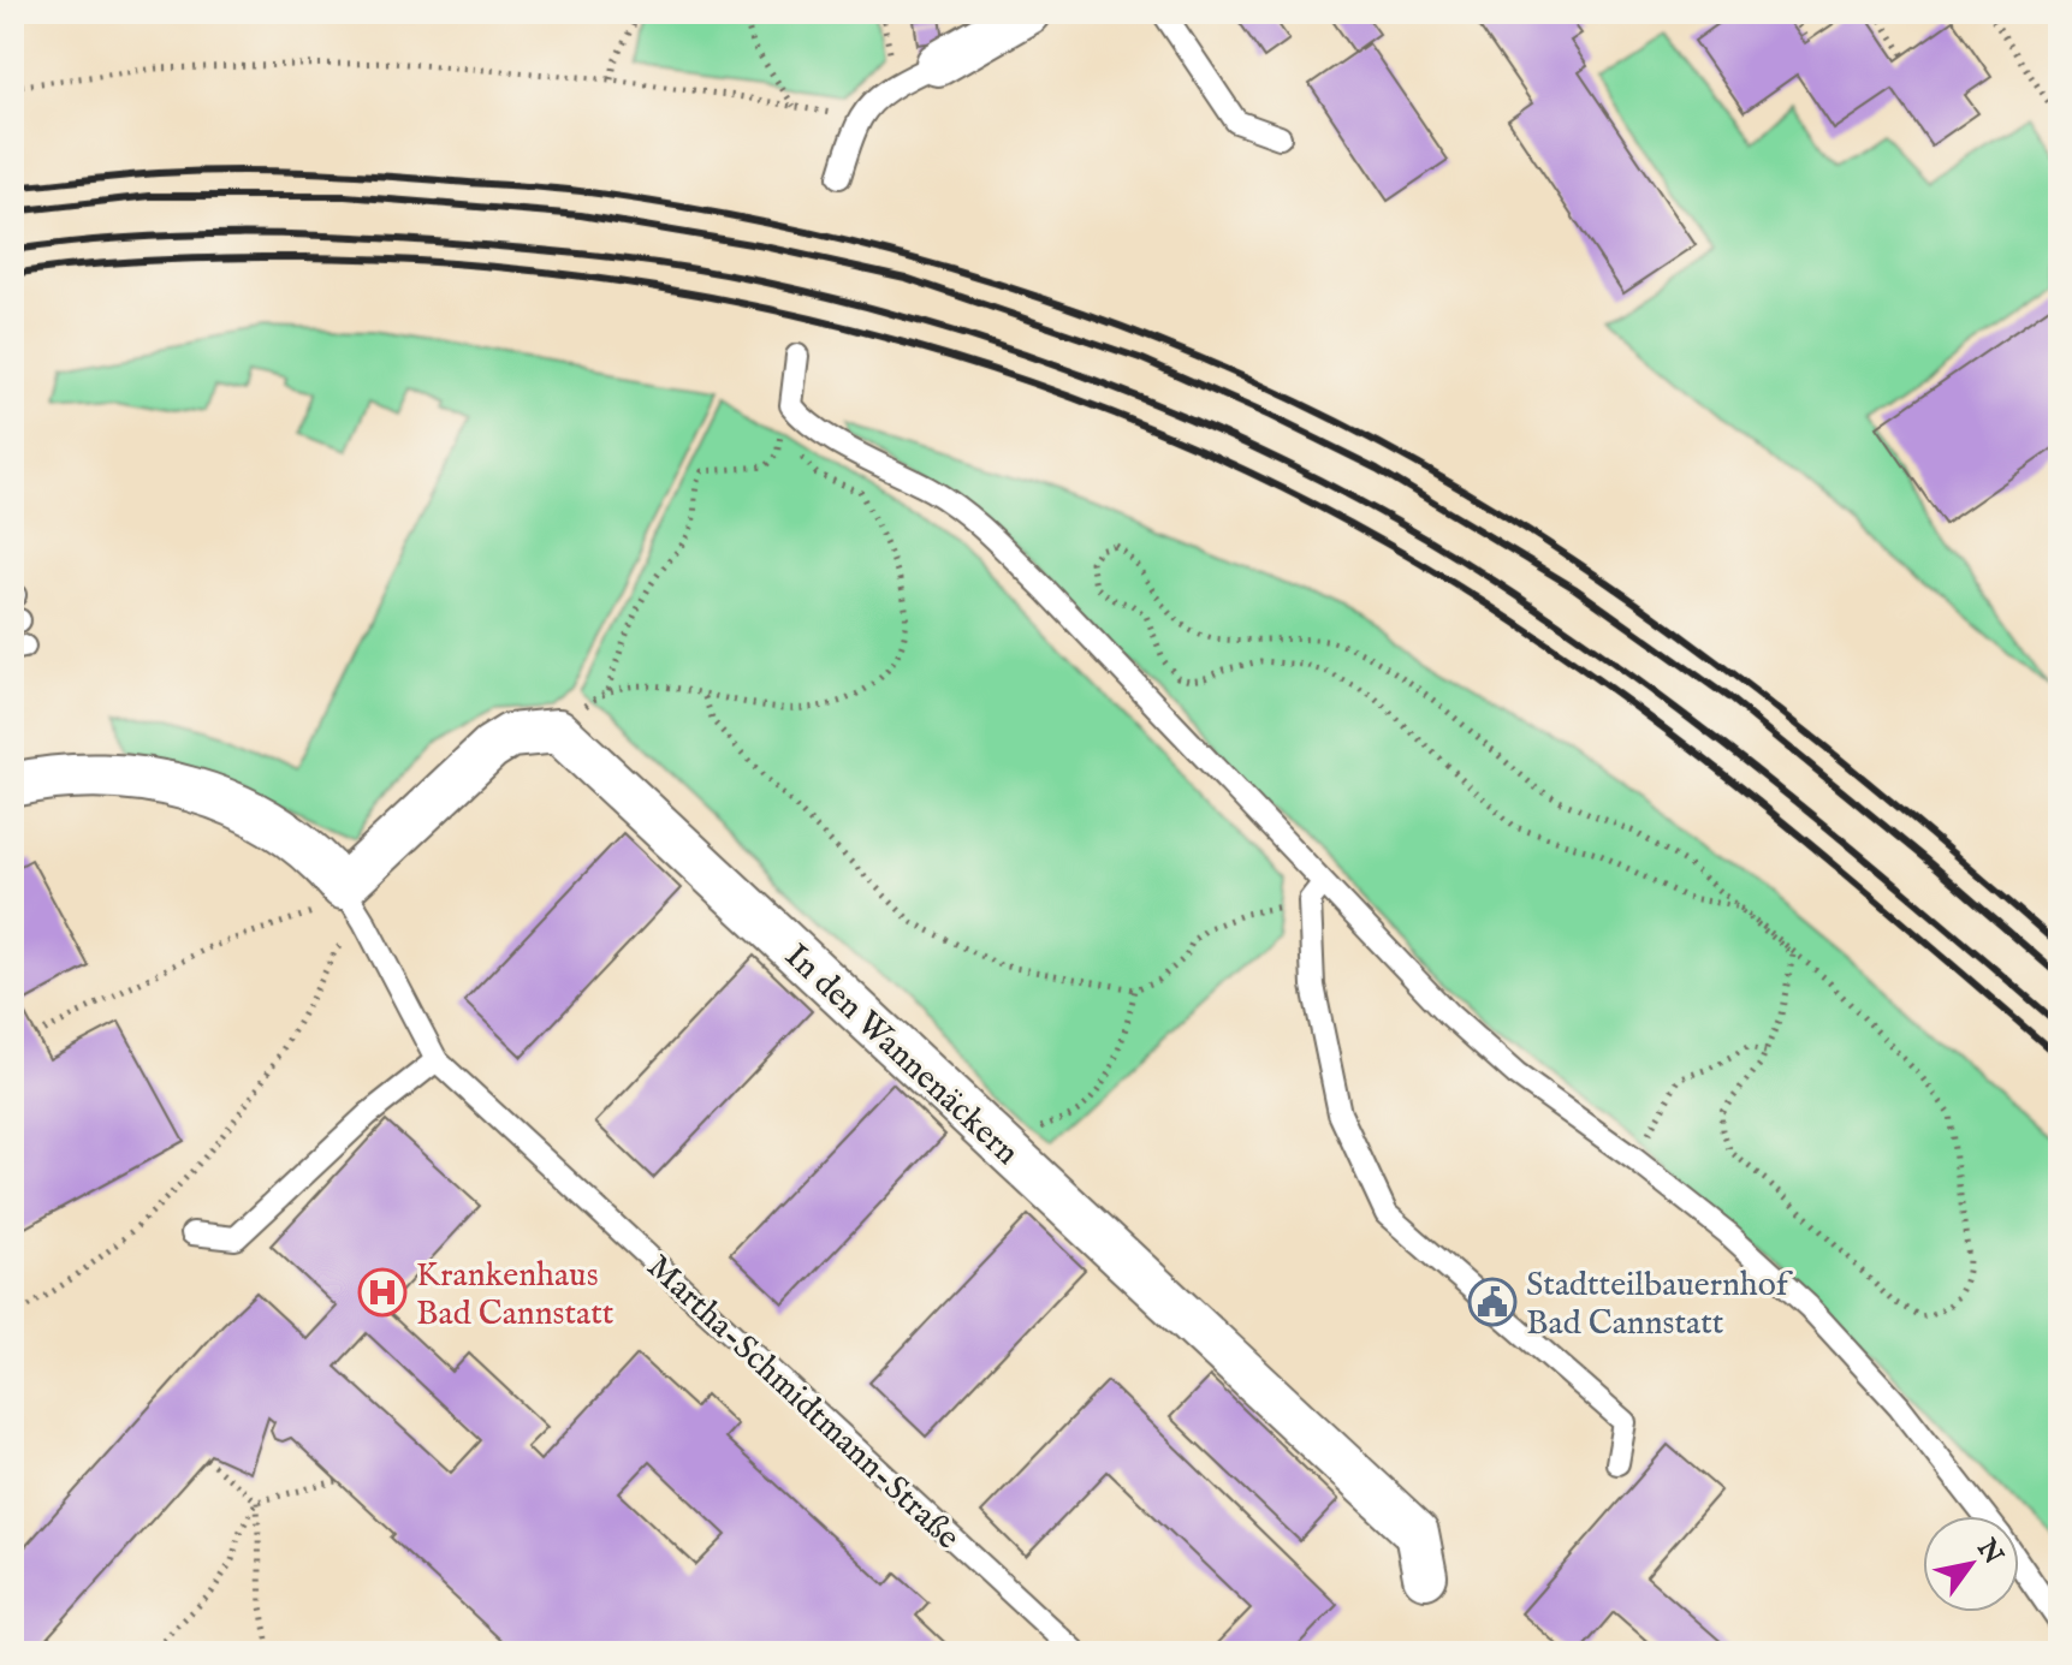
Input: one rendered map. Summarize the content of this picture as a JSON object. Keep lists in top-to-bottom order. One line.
{"streets":{"street":["In den Wannenäckern","Martha-Schmidtmann-Straße"]},"places":{"hospital":["Krankenhaus Bad Cannstatt"],"public building":["Stadtteilbauernhof Bad Cannstatt"]},"north":"top right"}
